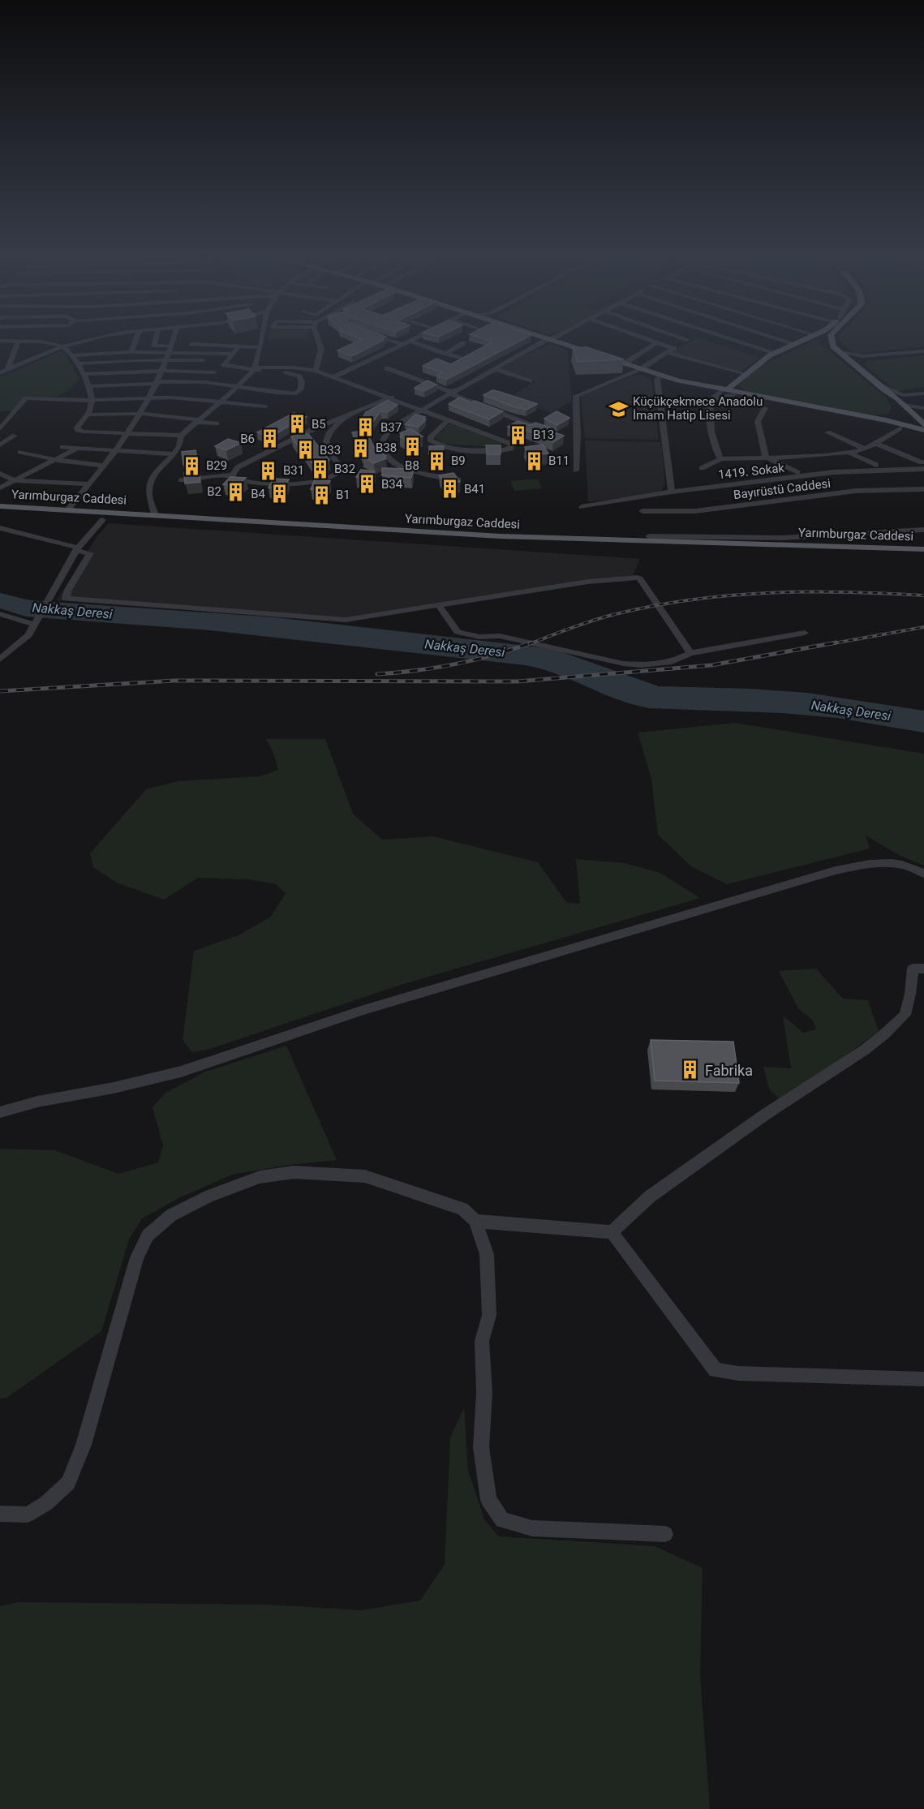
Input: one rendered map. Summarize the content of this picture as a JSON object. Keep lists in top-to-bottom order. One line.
{"streets":{"main road":["Yarımburgaz Caddesi"],"street":["1419. Sokak","Bayırüstü Caddesi"]},"water":["Nakkaş Deresi"],"places":{"school or university":["Küçükçekmece Anadolu İmam Hatip Lisesi"],"building":["B5","B37","B13","B6","B8","B38","B33","B9","B11","B29","B32","B31","B34","B41","B2","B4","B1","Fabrika"]}}
